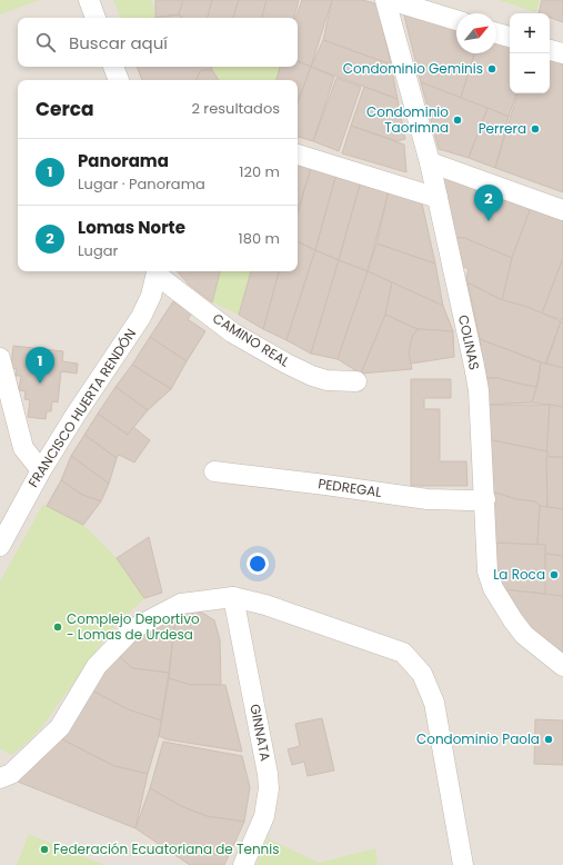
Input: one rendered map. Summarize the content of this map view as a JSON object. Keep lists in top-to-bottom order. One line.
{"streets":{"street":["CAMINO REAL","COLINAS","FRANCISCO HUERTA RENDÓN","PEDREGAL","GINNATA"]},"crossings":[["CAMINO REAL","FRANCISCO HUERTA RENDÓN"],["COLINAS","PEDREGAL"]],"places":["Condominio Geminis","Condominio Taorimna","Perrera","La Roca","Complejo Deportivo - Lomas de Urdesa","Condominio Paola","Federación Ecuatoriana de Tennis"],"north":"top right","page":{"map_buttons":["+","−"],"search":"Buscar aquí","heading":["Cerca","2 resultados"],"list":[{"mark":"1","name":"Panorama","note":"Lugar · Panorama","value":"120 m"},{"mark":"2","name":"Lomas Norte","note":"Lugar","value":"180 m"}],"pins":["2","1"]}}
